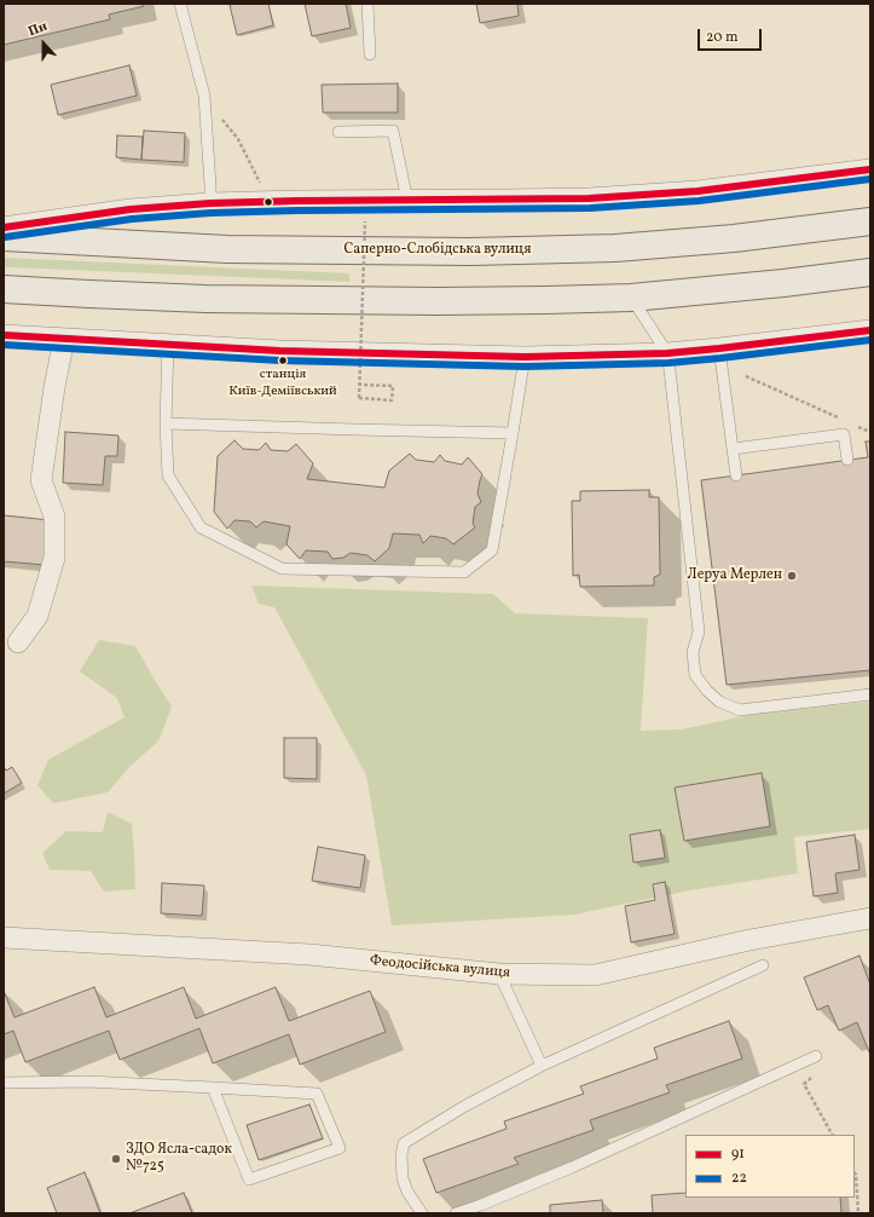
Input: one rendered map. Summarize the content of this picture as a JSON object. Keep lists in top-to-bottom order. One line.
{"streets":{"main road":["Саперно-Слобідська вулиця"],"street":["Феодосійська вулиця"]},"places":["станція Київ-Деміївський","Леруа Мерлен","ЗДО Ясла-садок №725"],"lines":["transit line 91","transit line 22"],"legend":["91","22"],"scale_bar":"20 m","north":"top"}
